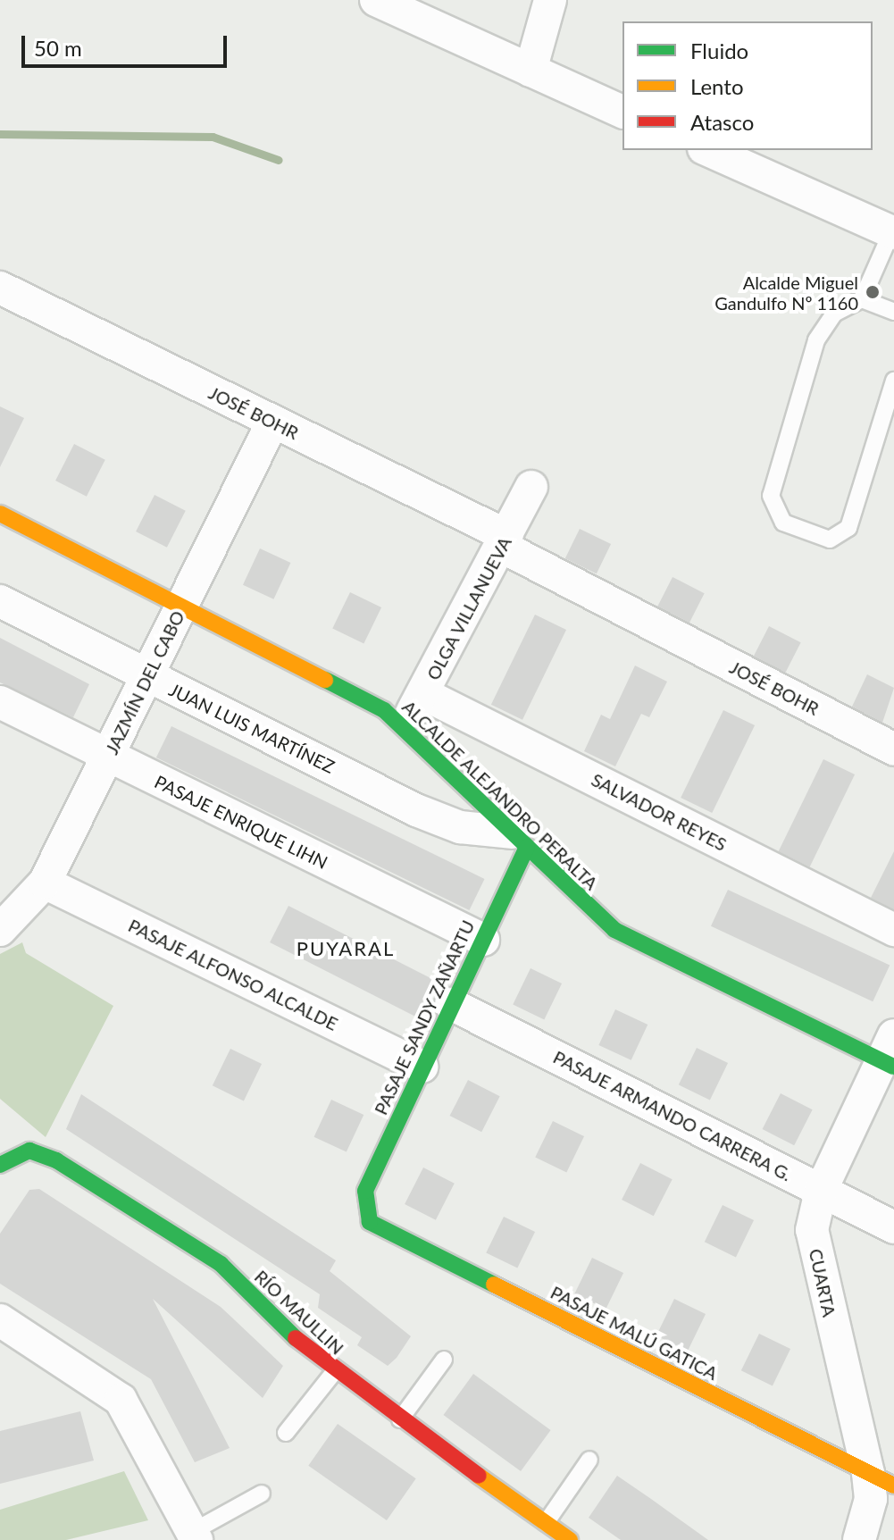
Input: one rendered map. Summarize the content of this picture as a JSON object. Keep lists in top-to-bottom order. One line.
{"streets":{"street":["JOSÉ BOHR","OLGA VILLANUEVA","JAZMÍN DEL CABO","JUAN LUIS MARTÍNEZ","ALCALDE ALEJANDRO PERALTA","SALVADOR REYES","PASAJE ENRIQUE LIHN","PASAJE ALFONSO ALCALDE","PASAJE SANDY ZAÑARTU","PASAJE ARMANDO CARRERA G.","CUARTA","RÍO MAULLIN","PASAJE MALÚ GATICA"]},"crossings":[["JOSÉ BOHR","OLGA VILLANUEVA"],["JOSÉ BOHR","JAZMÍN DEL CABO"],["OLGA VILLANUEVA","ALCALDE ALEJANDRO PERALTA"],["OLGA VILLANUEVA","SALVADOR REYES"],["JAZMÍN DEL CABO","JUAN LUIS MARTÍNEZ"],["JAZMÍN DEL CABO","ALCALDE ALEJANDRO PERALTA"],["JAZMÍN DEL CABO","PASAJE ENRIQUE LIHN"],["JAZMÍN DEL CABO","PASAJE ALFONSO ALCALDE"],["JUAN LUIS MARTÍNEZ","ALCALDE ALEJANDRO PERALTA"],["JUAN LUIS MARTÍNEZ","PASAJE SANDY ZAÑARTU"],["ALCALDE ALEJANDRO PERALTA","PASAJE SANDY ZAÑARTU"],["ALCALDE ALEJANDRO PERALTA","CUARTA"],["PASAJE ENRIQUE LIHN","PASAJE SANDY ZAÑARTU"],["PASAJE ALFONSO ALCALDE","PASAJE SANDY ZAÑARTU"],["PASAJE SANDY ZAÑARTU","PASAJE ARMANDO CARRERA G."],["PASAJE SANDY ZAÑARTU","PASAJE MALÚ GATICA"],["PASAJE ARMANDO CARRERA G.","CUARTA"],["CUARTA","PASAJE MALÚ GATICA"]],"districts":["PUYARAL"],"places":["Alcalde Miguel Gandulfo Nº 1160"],"legend":["Fluido","Lento","Atasco"],"scale_bar":"50 m"}
